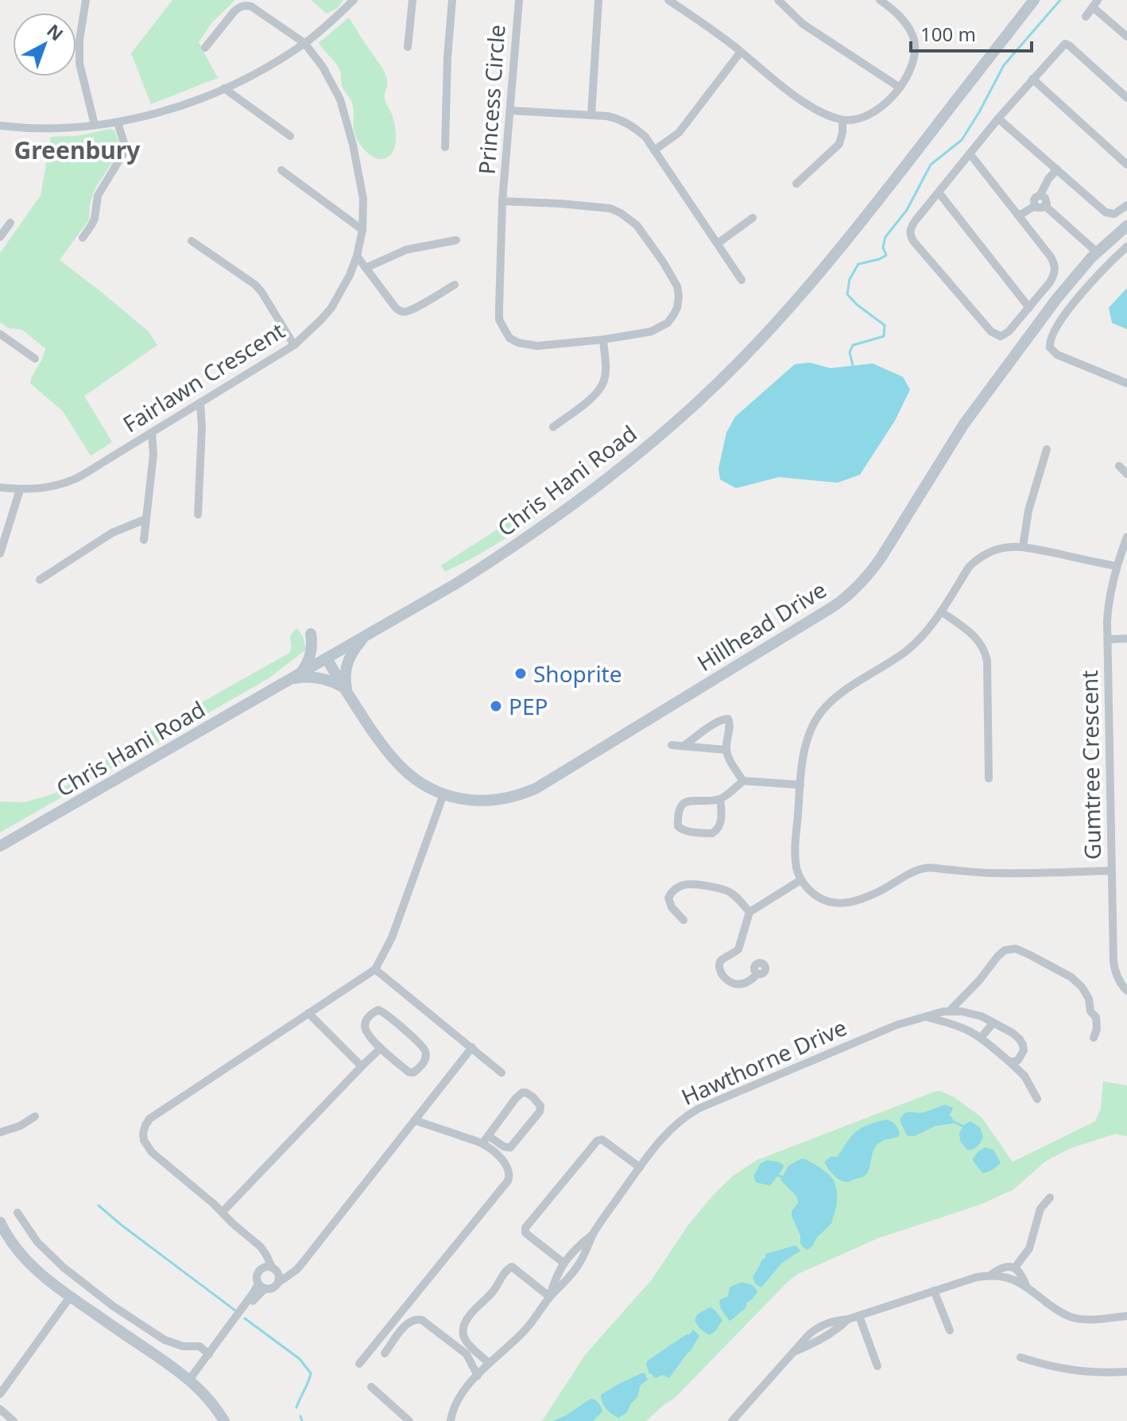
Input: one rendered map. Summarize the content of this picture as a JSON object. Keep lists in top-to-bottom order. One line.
{"streets":{"main road":["Chris Hani Road","Hillhead Drive"],"street":["Princess Circle","Fairlawn Crescent","Gumtree Crescent","Hawthorne Drive"]},"crossings":[["Chris Hani Road","Hillhead Drive"]],"districts":["Greenbury"],"places":["Shoprite","PEP"],"scale_bar":"100 m","north":"top right"}
